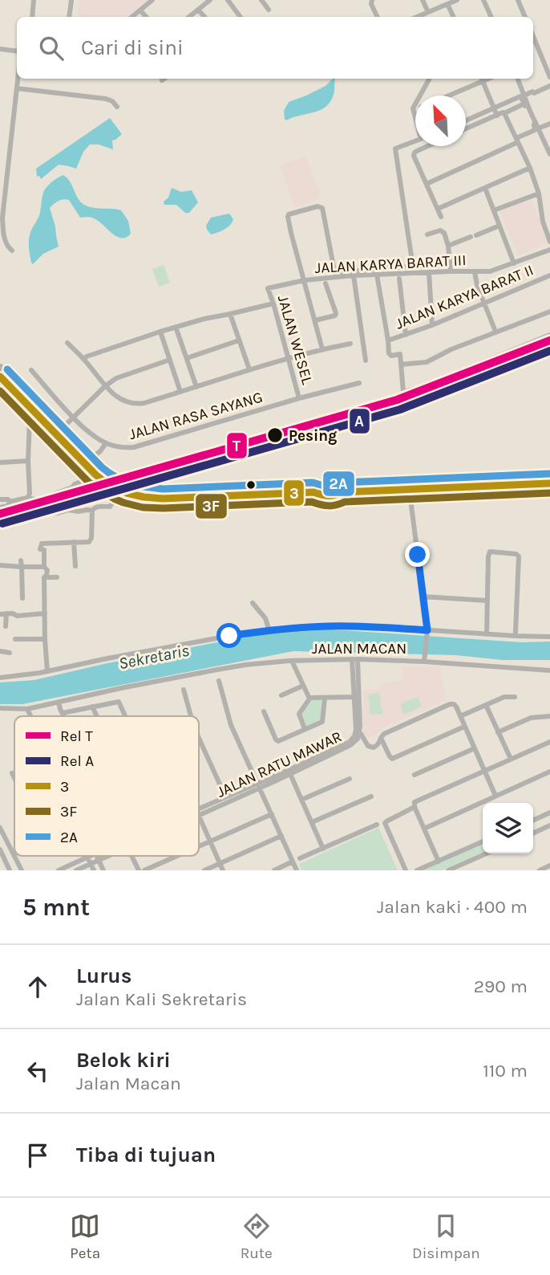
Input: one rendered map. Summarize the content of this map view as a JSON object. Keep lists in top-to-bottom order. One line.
{"streets":{"street":["JALAN KARYA BARAT III","JALAN KARYA BARAT II","JALAN WESEL","JALAN RASA SAYANG","JALAN MACAN","JALAN RATU MAWAR"]},"crossings":[["JALAN KARYA BARAT III","JALAN WESEL"],["JALAN WESEL","JALAN RASA SAYANG"],["JALAN MACAN","JALAN RATU MAWAR"]],"water":["Sekretaris"],"places":["Pesing"],"lines":["rail line T","rail line A","transit line 2A","transit line 3","transit line 3F"],"legend":["Rel T","Rel A","3","3F","2A"],"north":"top left","page":{"search":"Cari di sini","heading":["5 mnt","Jalan kaki · 400 m"],"list":[["Lurus","Jalan Kali Sekretaris","290 m"],["Belok kiri","Jalan Macan","110 m"],"Tiba di tujuan"],"nav":["Peta","Rute","Disimpan"]}}
